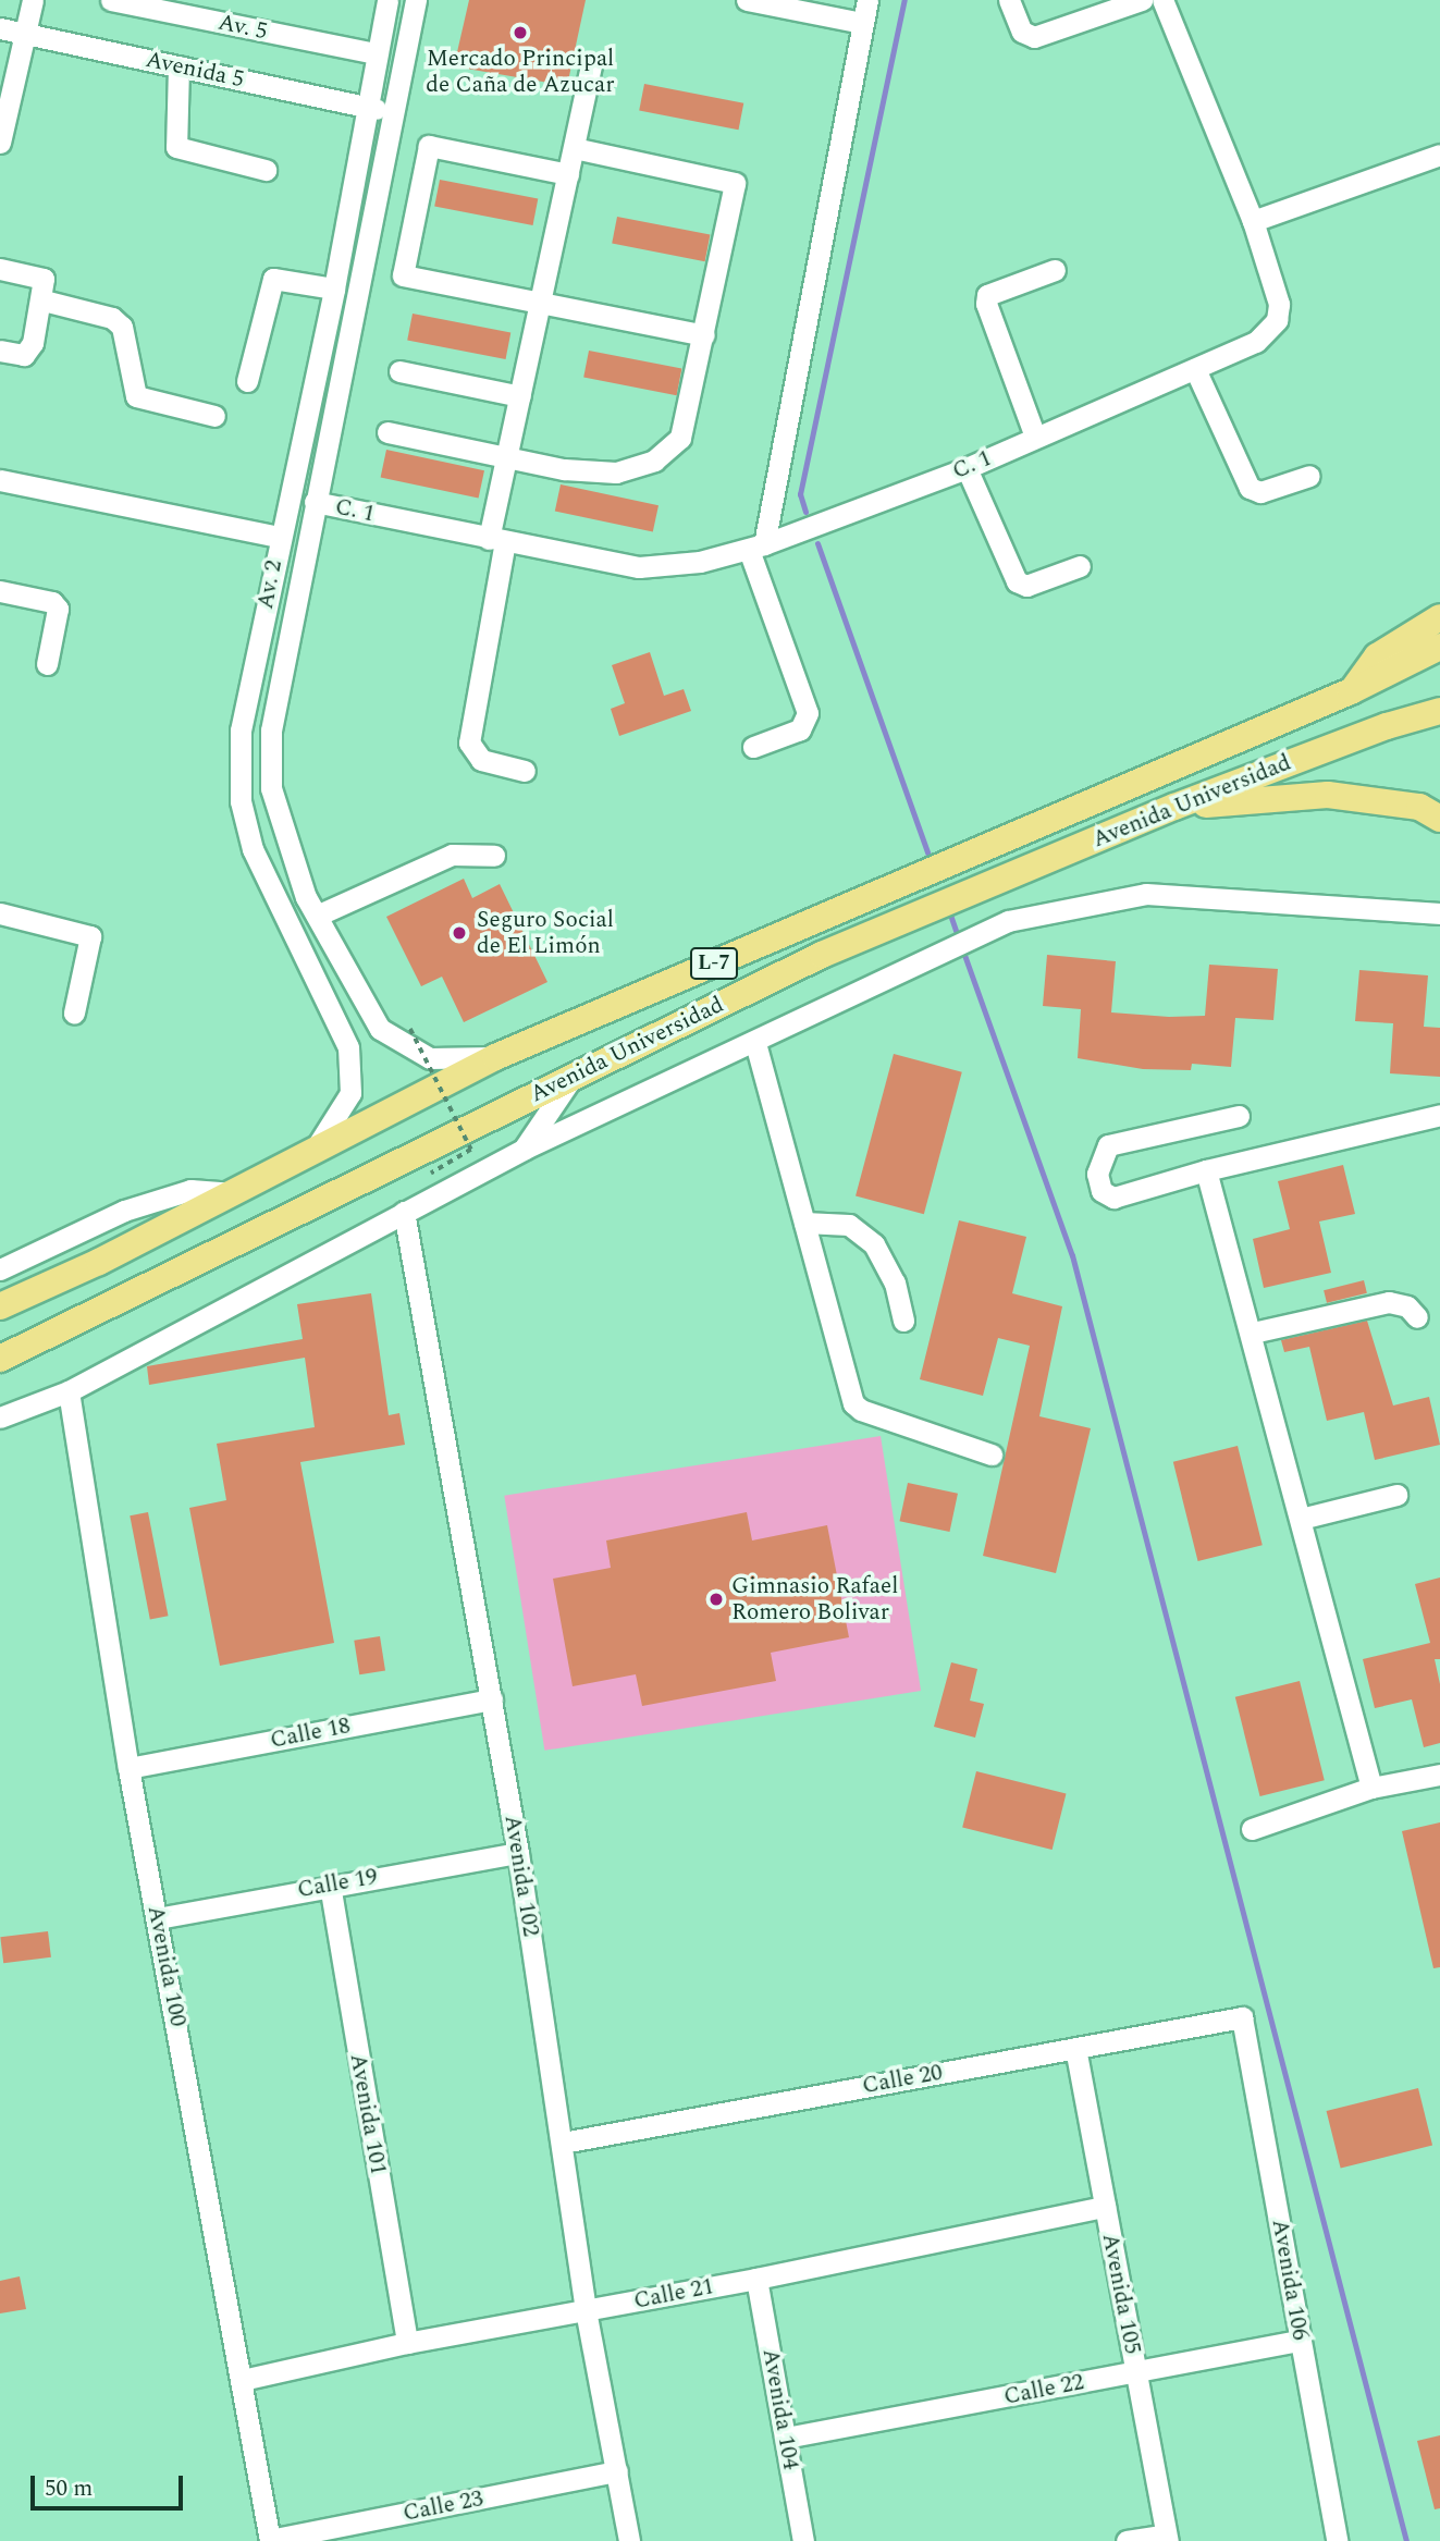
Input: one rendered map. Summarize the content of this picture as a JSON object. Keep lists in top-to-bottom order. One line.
{"streets":{"main road":["Avenida Universidad","L-7"],"street":["Av. 5","Avenida 5","C. 1","Av. 2","Calle 18","Avenida 102","Calle 19","Avenida 100","Calle 20","Avenida 101","Avenida 106","Calle 21","Avenida 105","Calle 22","Avenida 104","Calle 23"]},"crossings":[["Av. 5","Av. 2"],["Avenida 5","Av. 2"],["C. 1","Av. 2"],["Av. 2","Avenida Universidad"],["Avenida Universidad","Avenida 102"],["Avenida Universidad","Avenida 100"],["Calle 18","Avenida 102"],["Calle 18","Avenida 100"],["Avenida 102","Calle 19"],["Avenida 102","Calle 20"],["Avenida 102","Calle 21"],["Avenida 102","Calle 23"],["Calle 19","Avenida 100"],["Calle 19","Avenida 101"],["Avenida 100","Calle 21"],["Avenida 100","Calle 23"],["Calle 20","Avenida 106"],["Calle 20","Avenida 105"],["Avenida 101","Calle 21"],["Avenida 106","Calle 22"],["Calle 21","Avenida 105"],["Calle 21","Avenida 104"],["Avenida 105","Calle 22"],["Calle 22","Avenida 104"]],"places":["Mercado Principal de Caña de Azucar","Seguro Social de El Limón","Gimnasio Rafael Romero Bolivar"],"scale_bar":"50 m"}
